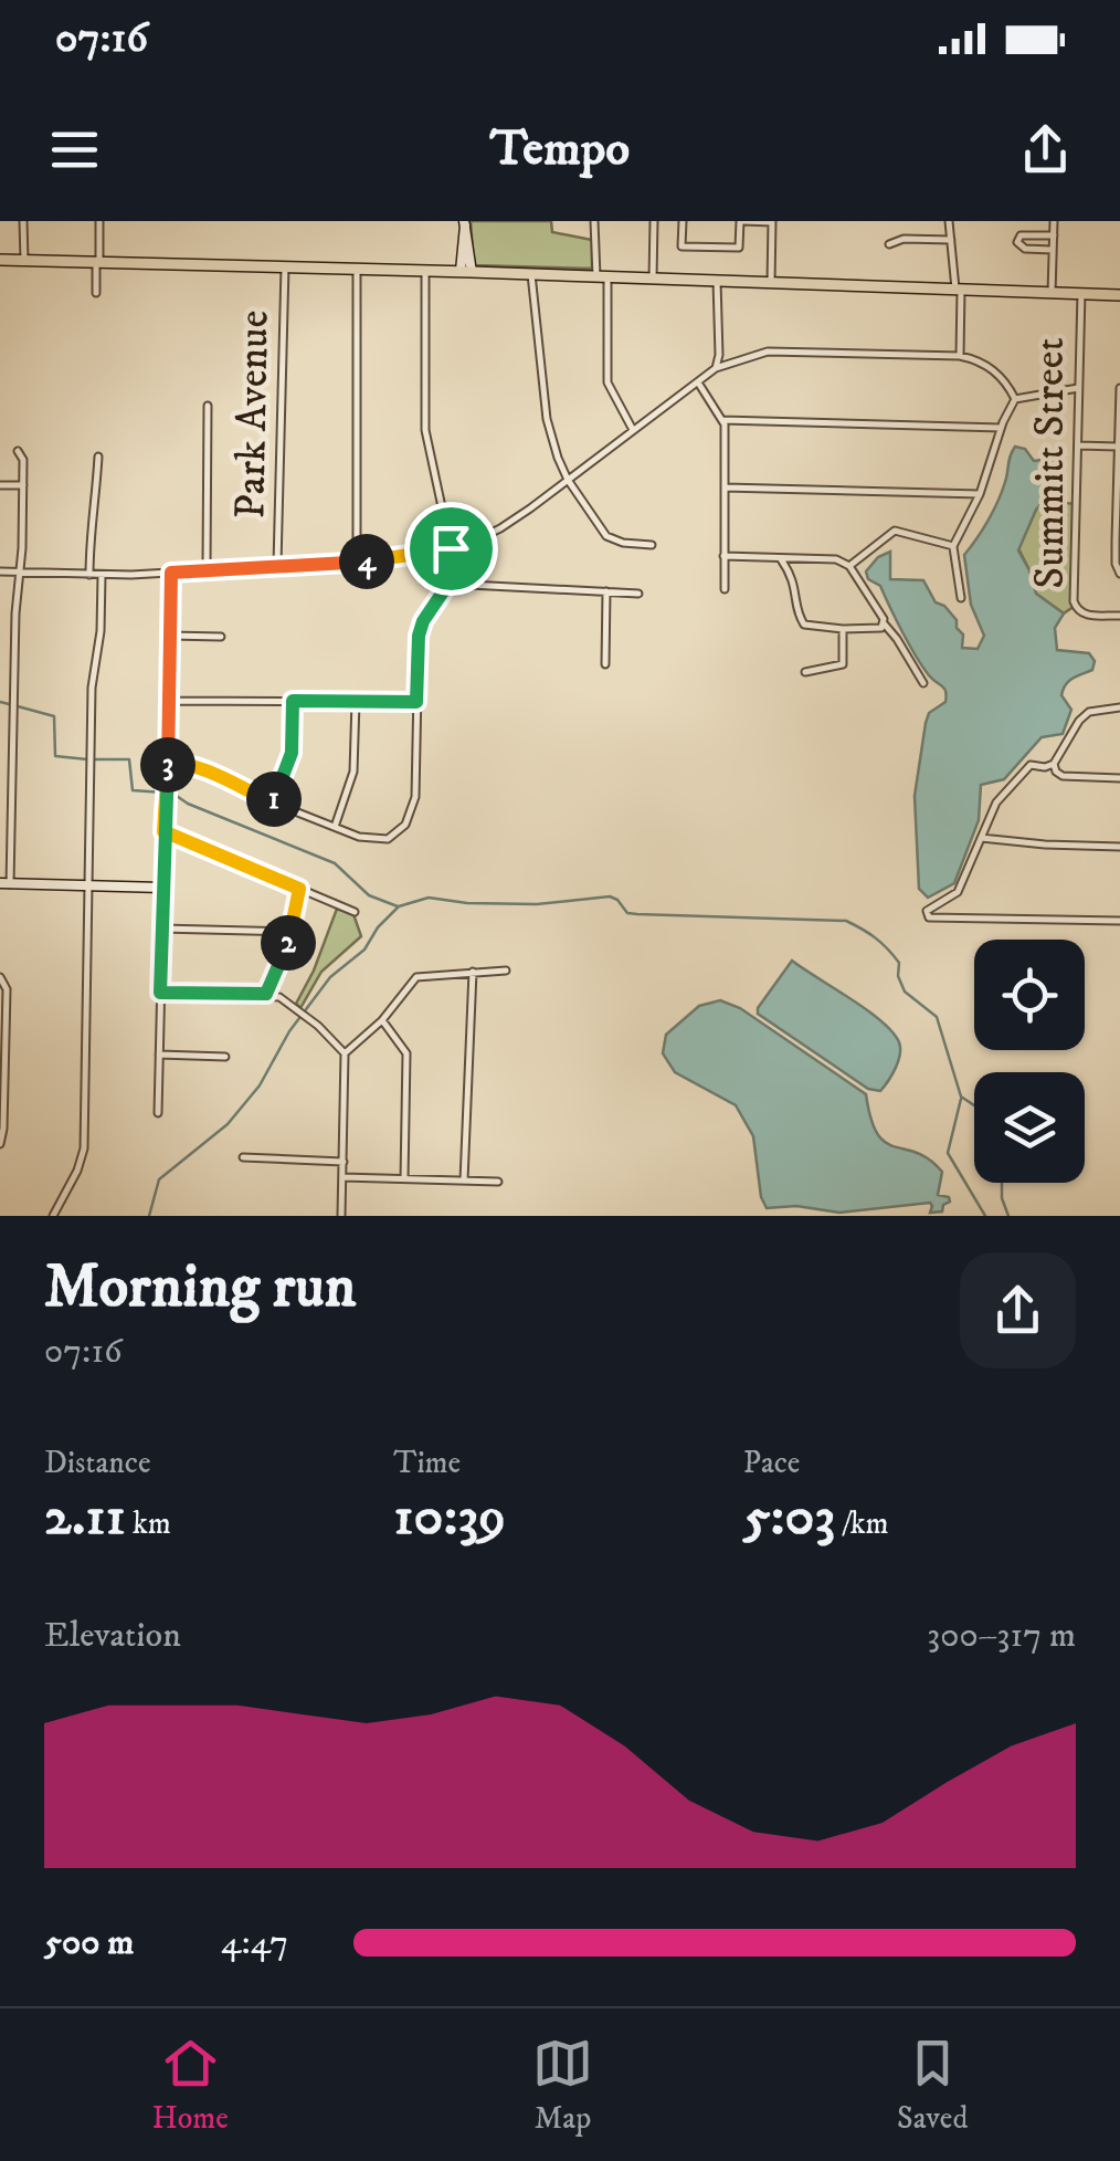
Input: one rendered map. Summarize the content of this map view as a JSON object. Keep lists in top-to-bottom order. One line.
{"streets":{"street":["Park Avenue","Summitt Street"]},"page":{"status":"07:16","header":"Tempo","pins":["4","3","1","2"],"heading":["Morning run","07:16"],"stats":[["Distance","2.11 km"],["Time","10:39"],["Pace","5:03 /km"]],"chart":["Elevation","300–317 m"],"list":[{"name":"500 m","note":"4:47"}],"tabs":["Home","Map","Saved"]}}
